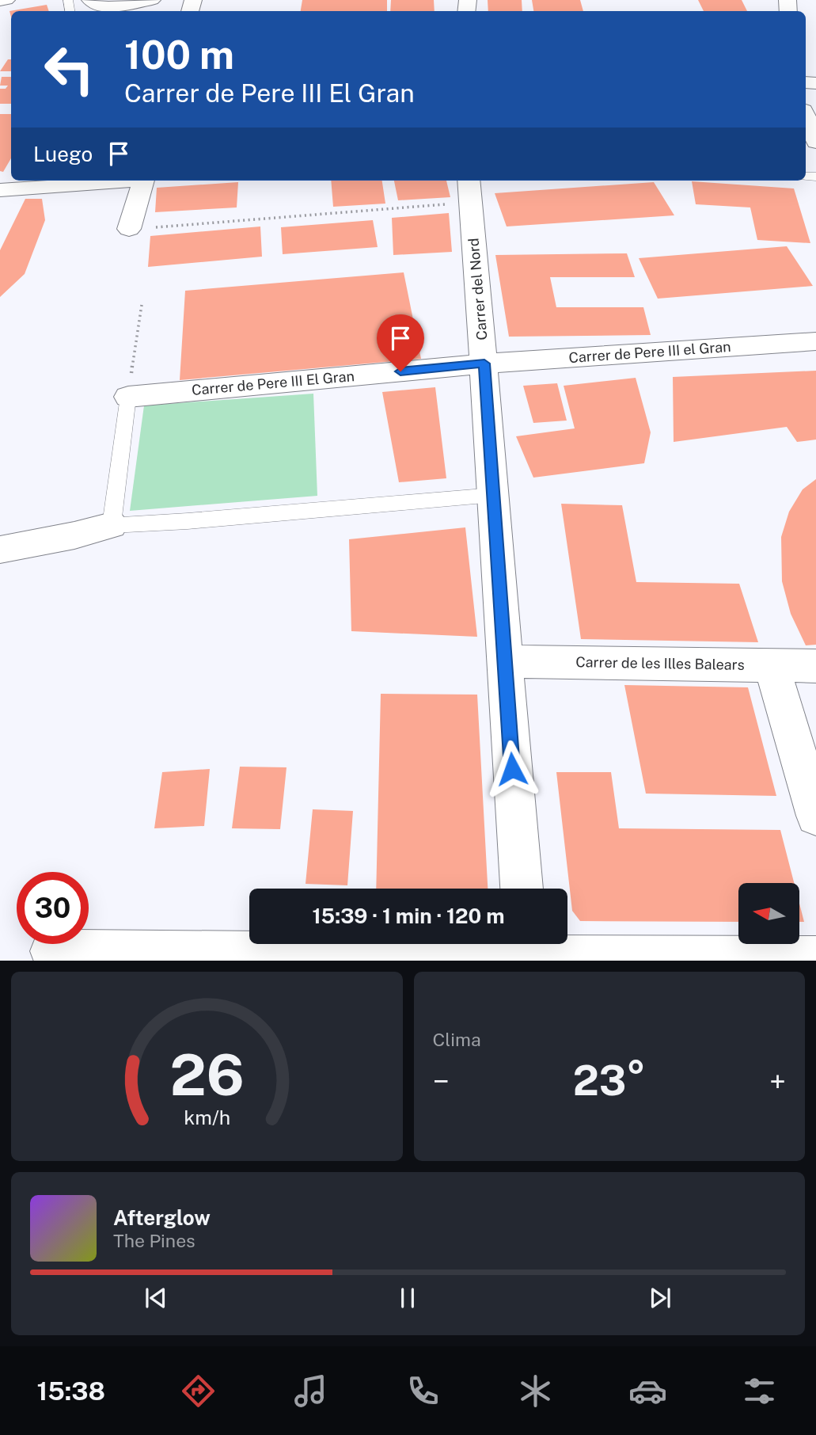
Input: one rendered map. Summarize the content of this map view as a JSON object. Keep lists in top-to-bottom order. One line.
{"streets":{"street":["Carrer del Nord","Carrer de Pere III el Gran","Carrer de Pere III El Gran","Carrer de les Illes Balears"]},"crossings":[["Carrer del Nord","Carrer de Pere III el Gran"],["Carrer del Nord","Carrer de Pere III El Gran"],["Carrer del Nord","Carrer de les Illes Balears"],["Carrer de Pere III el Gran","Carrer de Pere III El Gran"]],"north":"left","page":{"turn":["100 m","Carrer de Pere III El Gran"],"then":"Luego","limit":"30","trip":"15:39 · 1 min · 120 m","tile":"Clima","heat":["−","23°","+"],"song":["Afterglow","The Pines"],"tabs":"15:38","gauge":["26","km/h"]}}
